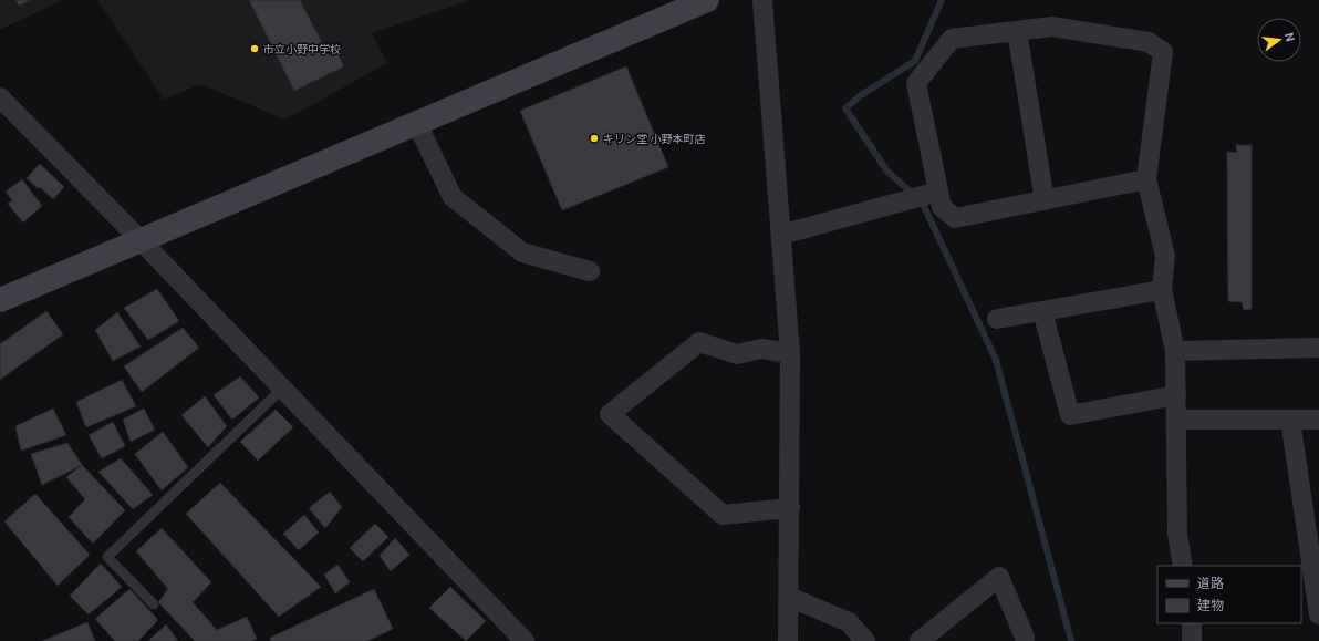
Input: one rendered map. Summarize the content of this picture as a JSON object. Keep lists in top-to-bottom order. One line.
{"places":["市立小野中学校","キリン堂 小野本町店"],"legend":["道路","建物"],"north":"right"}
